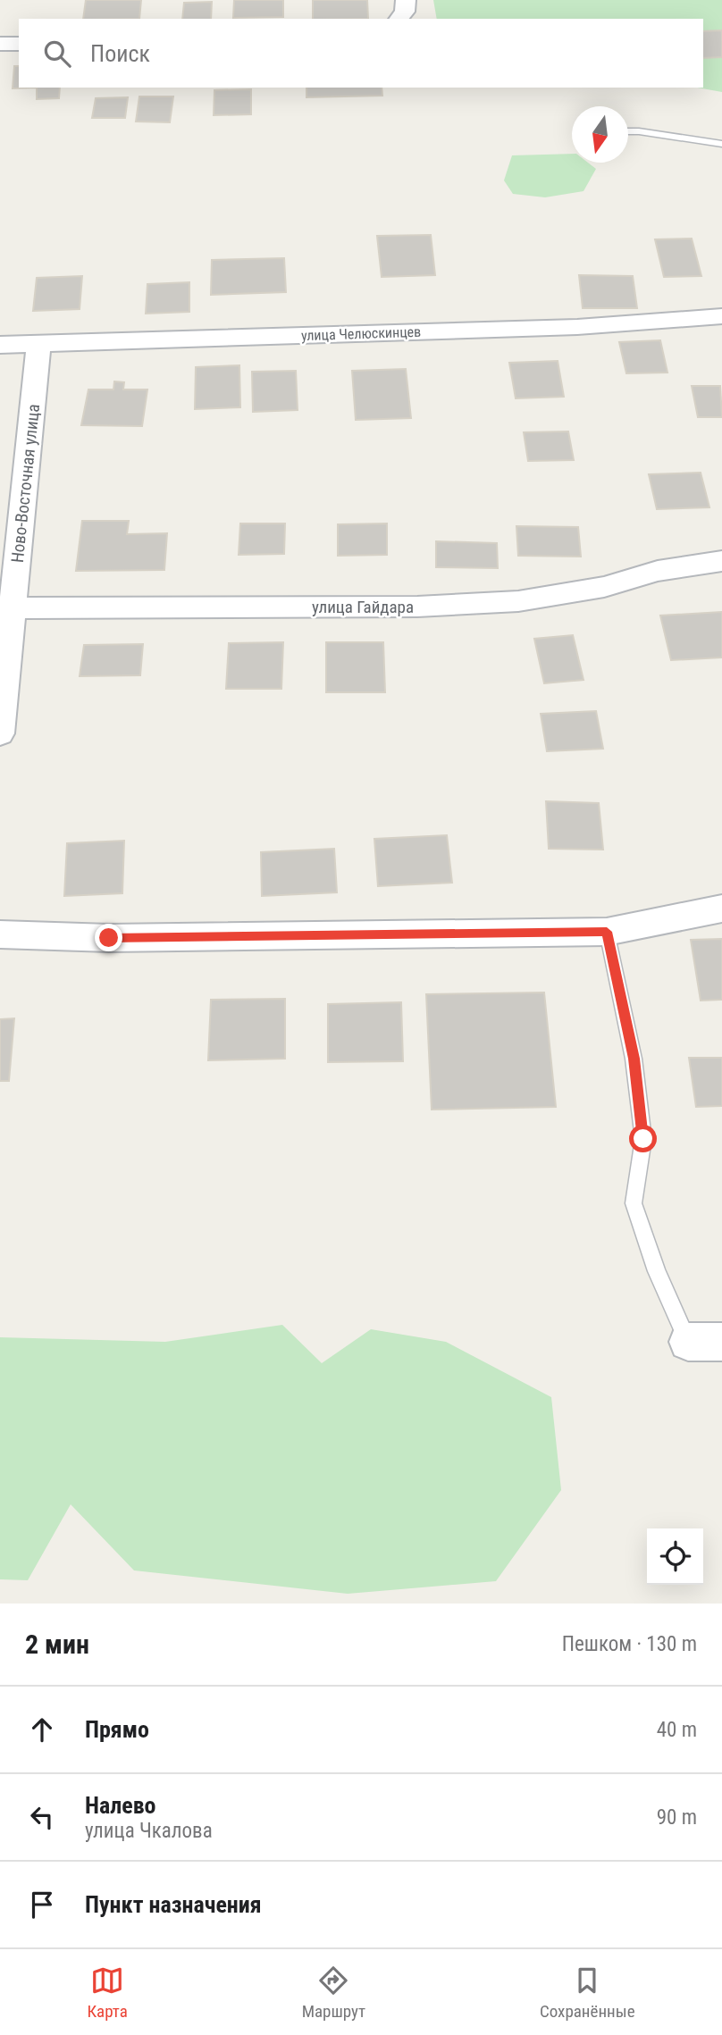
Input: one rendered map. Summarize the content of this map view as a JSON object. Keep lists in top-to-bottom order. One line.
{"streets":{"street":["улица Челюскинцев","Ново-Восточная улица","улица Гайдара"]},"crossings":[["улица Челюскинцев","Ново-Восточная улица"],["Ново-Восточная улица","улица Гайдара"]],"north":"bottom","page":{"search":"Поиск","heading":["2 мин","Пешком · 130 m"],"list":[["Прямо","40 m"],["Налево","улица Чкалова","90 m"],"Пункт назначения"],"nav":["Карта","Маршрут","Сохранённые"]}}
